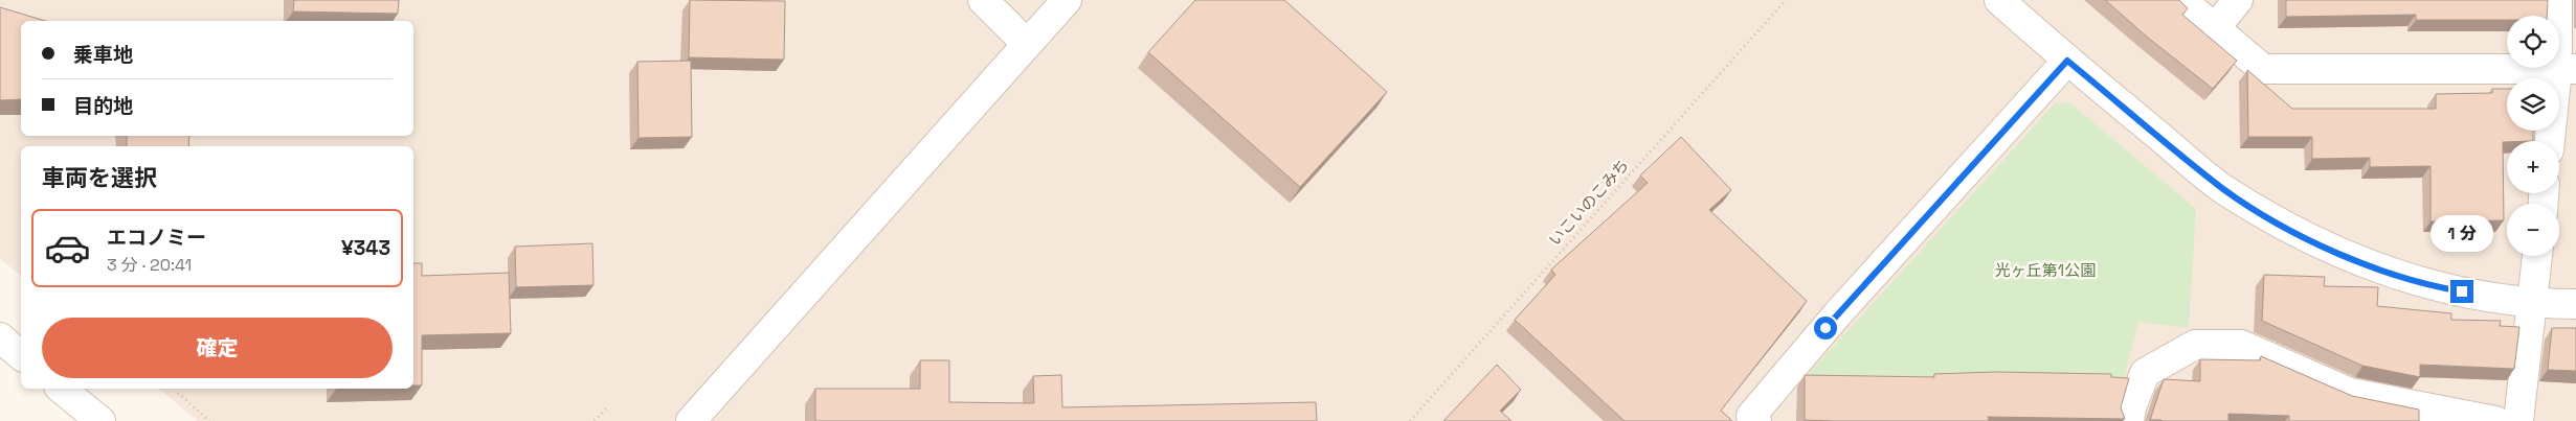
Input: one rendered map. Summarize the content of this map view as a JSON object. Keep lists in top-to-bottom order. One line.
{"streets":{"path":["いこいのこみち"]},"parks":["光ヶ丘第1公園"],"page":{"map_buttons":["+","−"],"banner":["乗車地","目的地"],"heading":"車両を選択","list":[{"name":"エコノミー","note":"3 分 · 20:41","value":"¥343"}],"bubble":"1 分","buttons":"確定"}}
